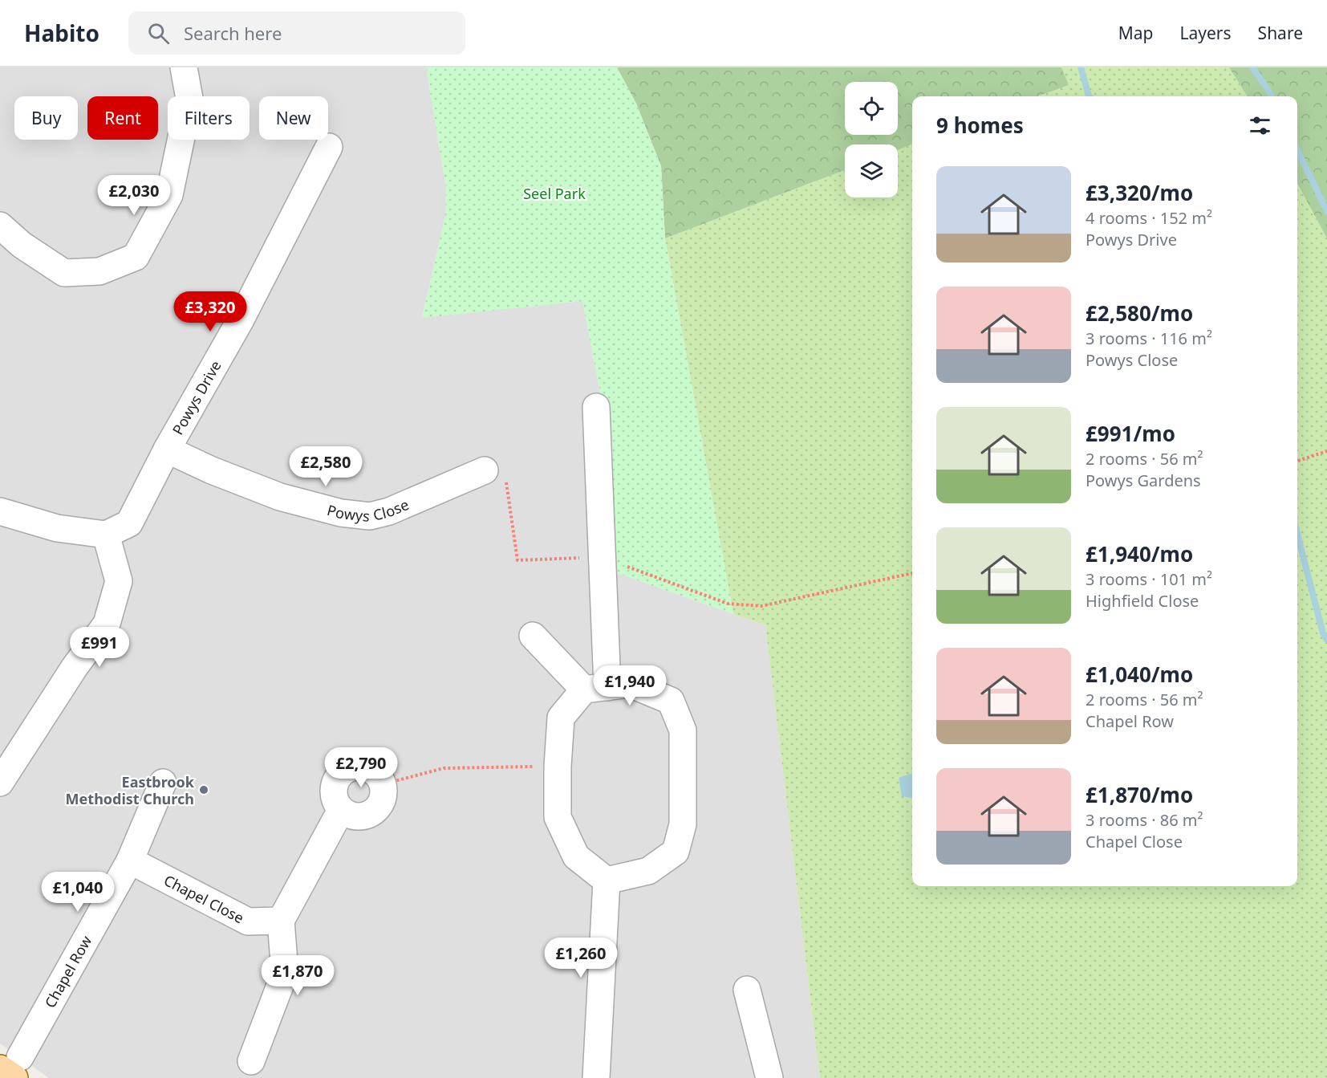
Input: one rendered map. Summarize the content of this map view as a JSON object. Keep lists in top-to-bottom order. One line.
{"streets":{"street":["Powys Drive","Powys Close","Chapel Close","Chapel Row"]},"crossings":[["Powys Drive","Powys Close"],["Chapel Close","Chapel Row"]],"parks":["Seel Park"],"places":["Eastbrook Methodist Church"],"page":{"header":"Habito","search":"Search here","nav":["Map","Layers","Share"],"chip":["Buy","Rent","Filters","New"],"heading":"9 homes","list":[{"name":"£3,320/mo","note":"4 rooms · 152 m² · Powys Drive"},{"name":"£2,580/mo","note":"3 rooms · 116 m² · Powys Close"},{"name":"£991/mo","note":"2 rooms · 56 m² · Powys Gardens"},{"name":"£1,940/mo","note":"3 rooms · 101 m² · Highfield Close"},{"name":"£1,040/mo","note":"2 rooms · 56 m² · Chapel Row"},{"name":"£1,870/mo","note":"3 rooms · 86 m² · Chapel Close"}],"price":["£2,030","£3,320","£2,580","£991","£1,940","£2,790","£1,040","£1,260","£1,870"]}}
